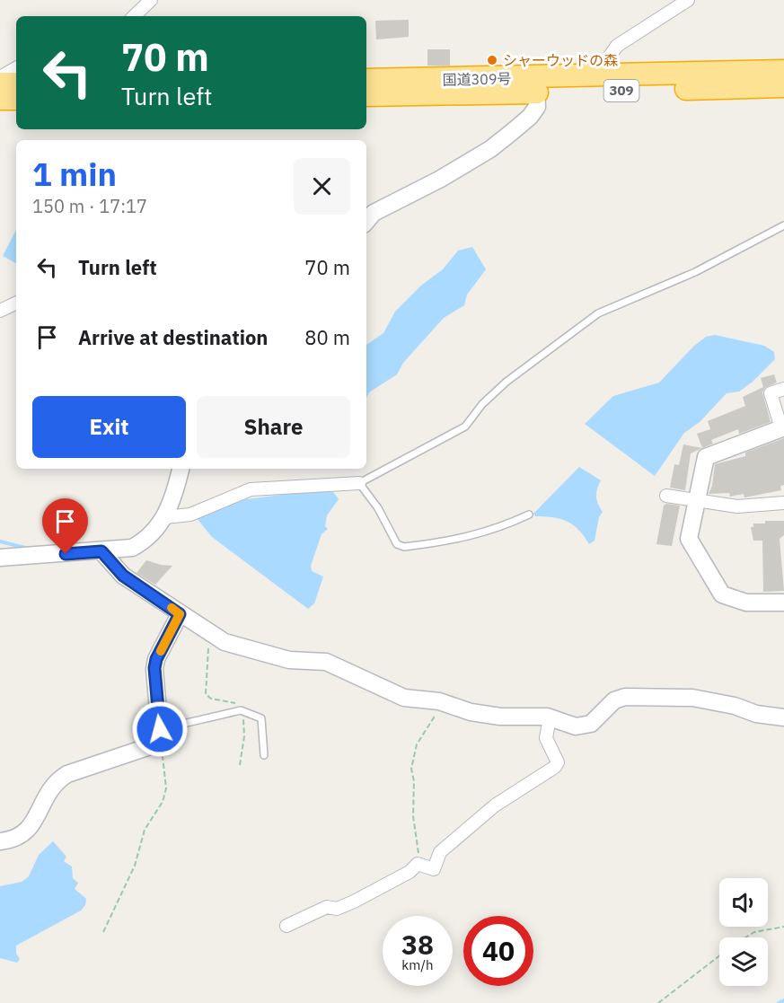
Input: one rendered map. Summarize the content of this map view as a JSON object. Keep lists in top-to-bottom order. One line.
{"streets":{"highway":["国道309号","309"]},"places":["シャーウッドの森"],"page":{"turn":["70 m","Turn left"],"heading":["1 min","150 m · 17:17"],"list":[{"name":"Turn left","value":"70 m"},{"name":"Arrive at destination","value":"80 m"}],"buttons":["Exit","Share"],"speed":"38 km/h","limit":"40"}}
